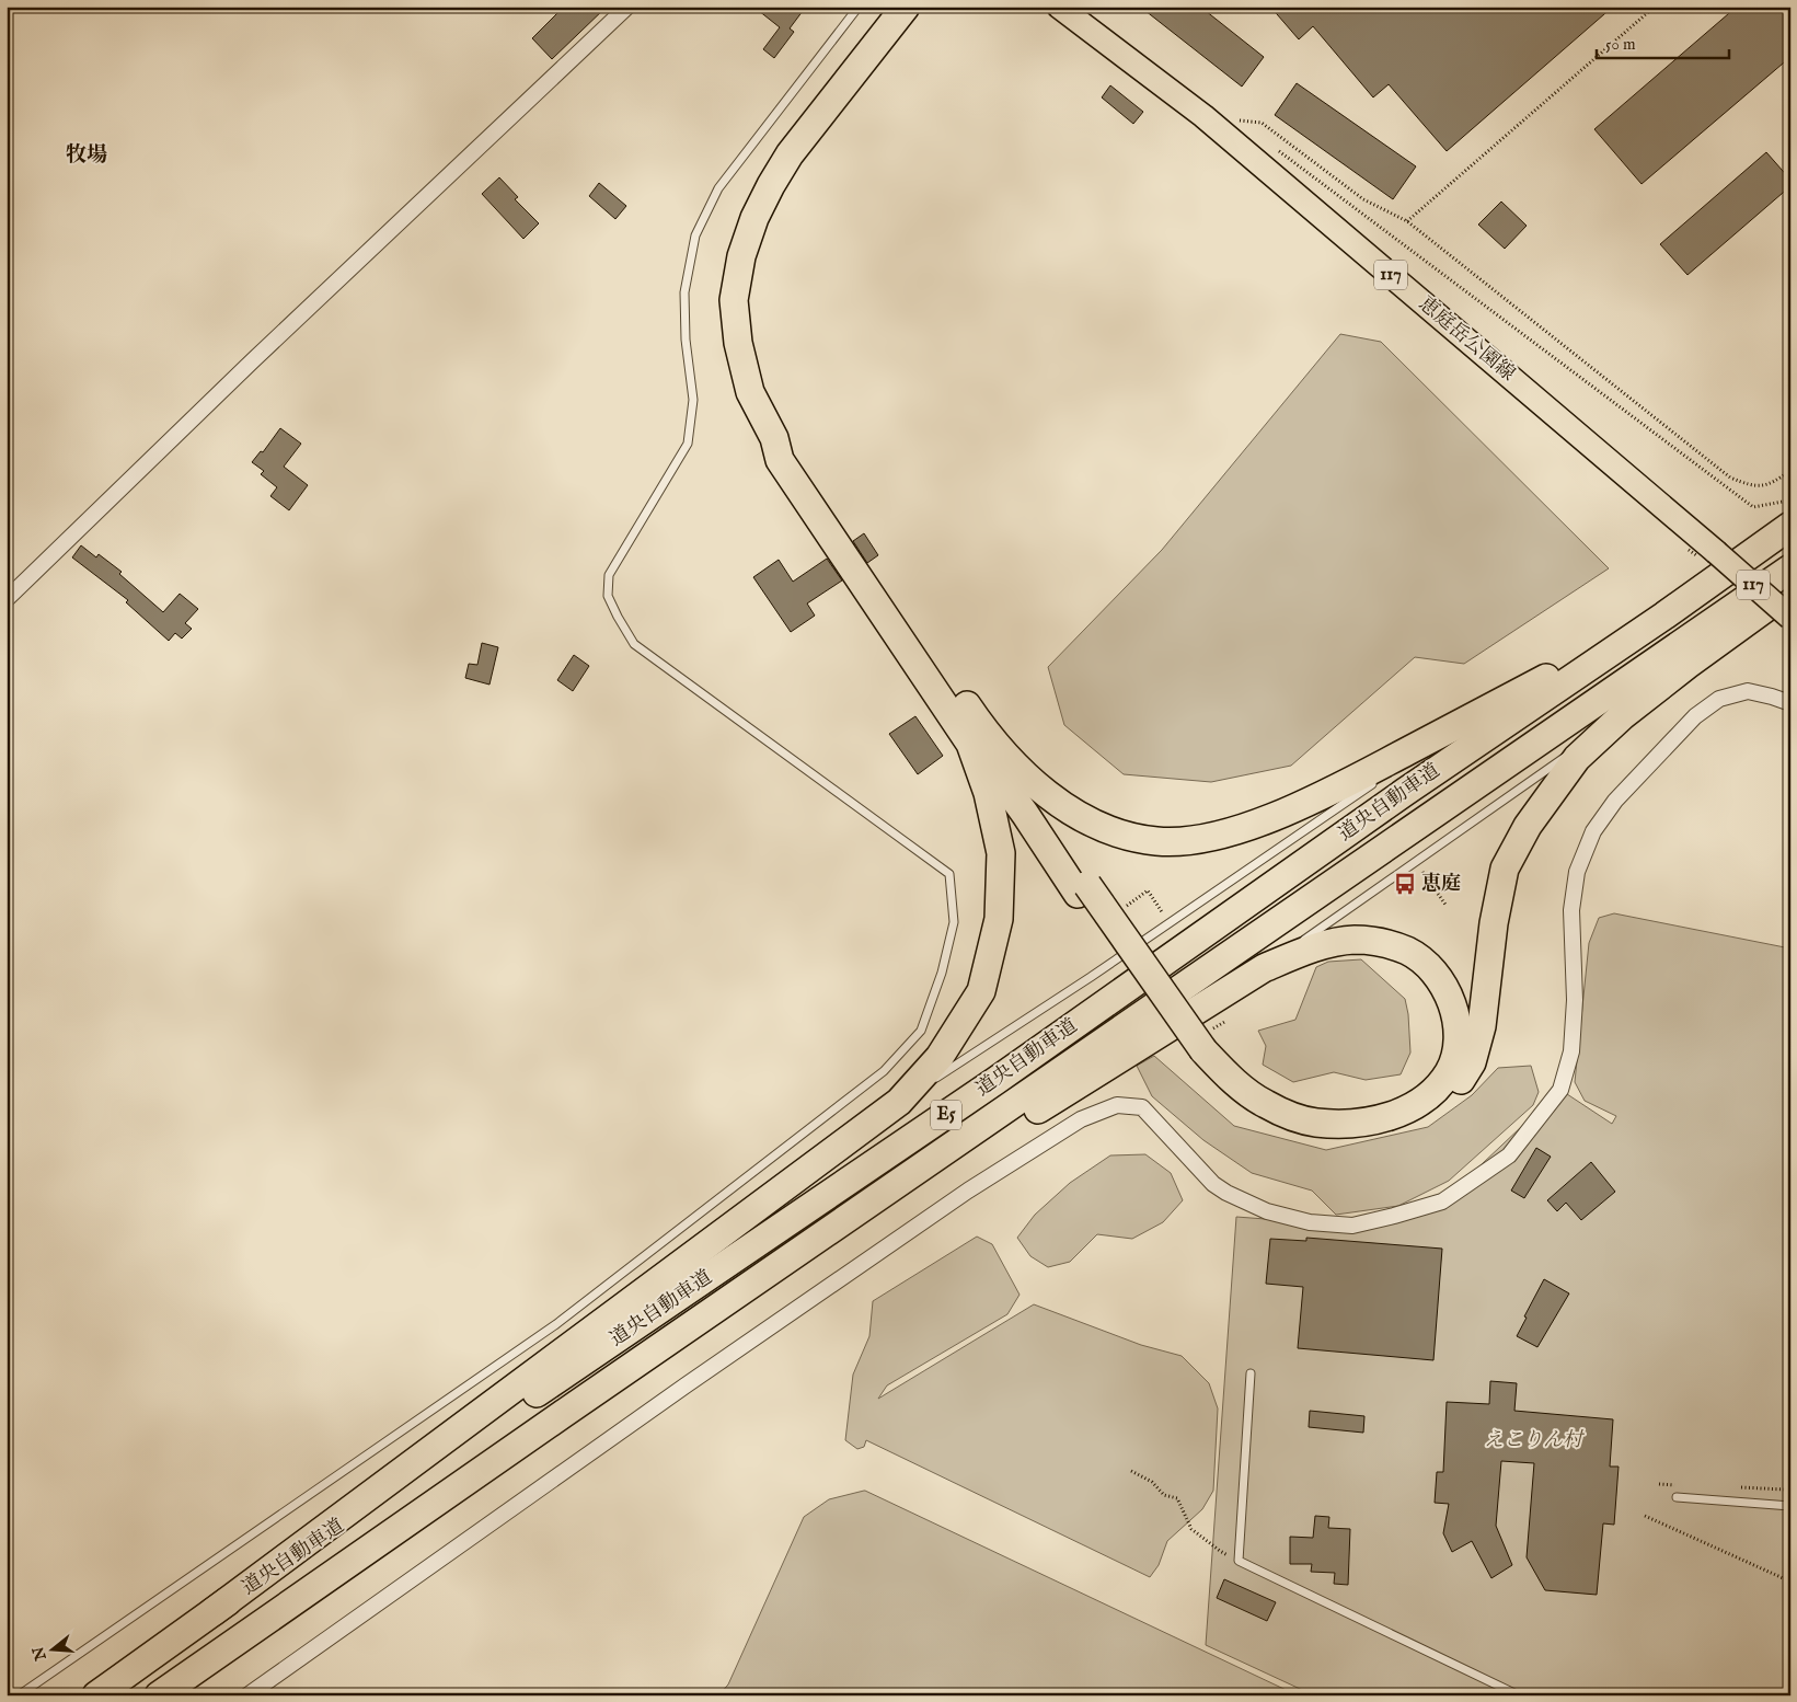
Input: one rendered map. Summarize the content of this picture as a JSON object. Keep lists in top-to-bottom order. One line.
{"streets":{"highway":["道央自動車道","E5"],"main road":["117","恵庭岳公園線"]},"districts":["牧場"],"parks":["えこりん村"],"places":{"bus stop":["恵庭"]},"scale_bar":"50 m","north":"left"}
